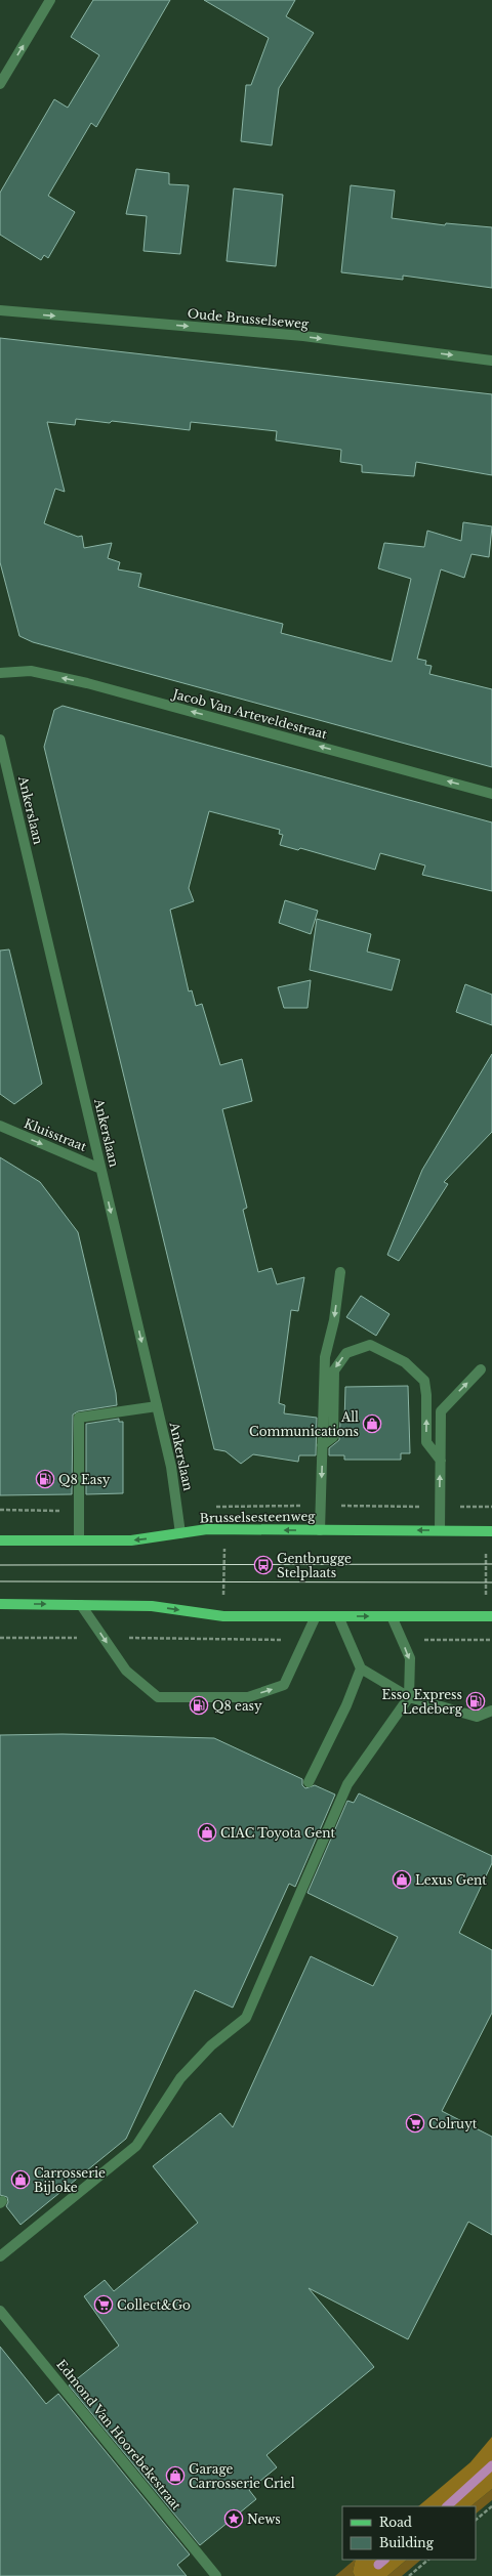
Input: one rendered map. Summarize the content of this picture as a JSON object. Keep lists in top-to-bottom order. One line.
{"streets":{"main road":["Brusselsesteenweg"],"street":["Oude Brusselseweg","Jacob Van Arteveldestraat","Ankerslaan","Kluisstraat","Edmond Van Hoorebekestraat"]},"crossings":[["Ankerslaan","Kluisstraat"],["Ankerslaan","Brusselsesteenweg"]],"one_way":["Oude Brusselseweg","Jacob Van Arteveldestraat","Kluisstraat"],"places":{"shop":["All Communications","CIAC Toyota Gent","Lexus Gent","Carrosserie Bijloke","Garage Carrosserie Criel"],"fuel station":["Q8 Easy","Esso Express Ledeberg","Q8 easy"],"bus stop":["Gentbrugge Stelplaats"],"supermarket":["Colruyt","Collect&Go"],"place":["News"]},"legend":["Road","Building"]}
